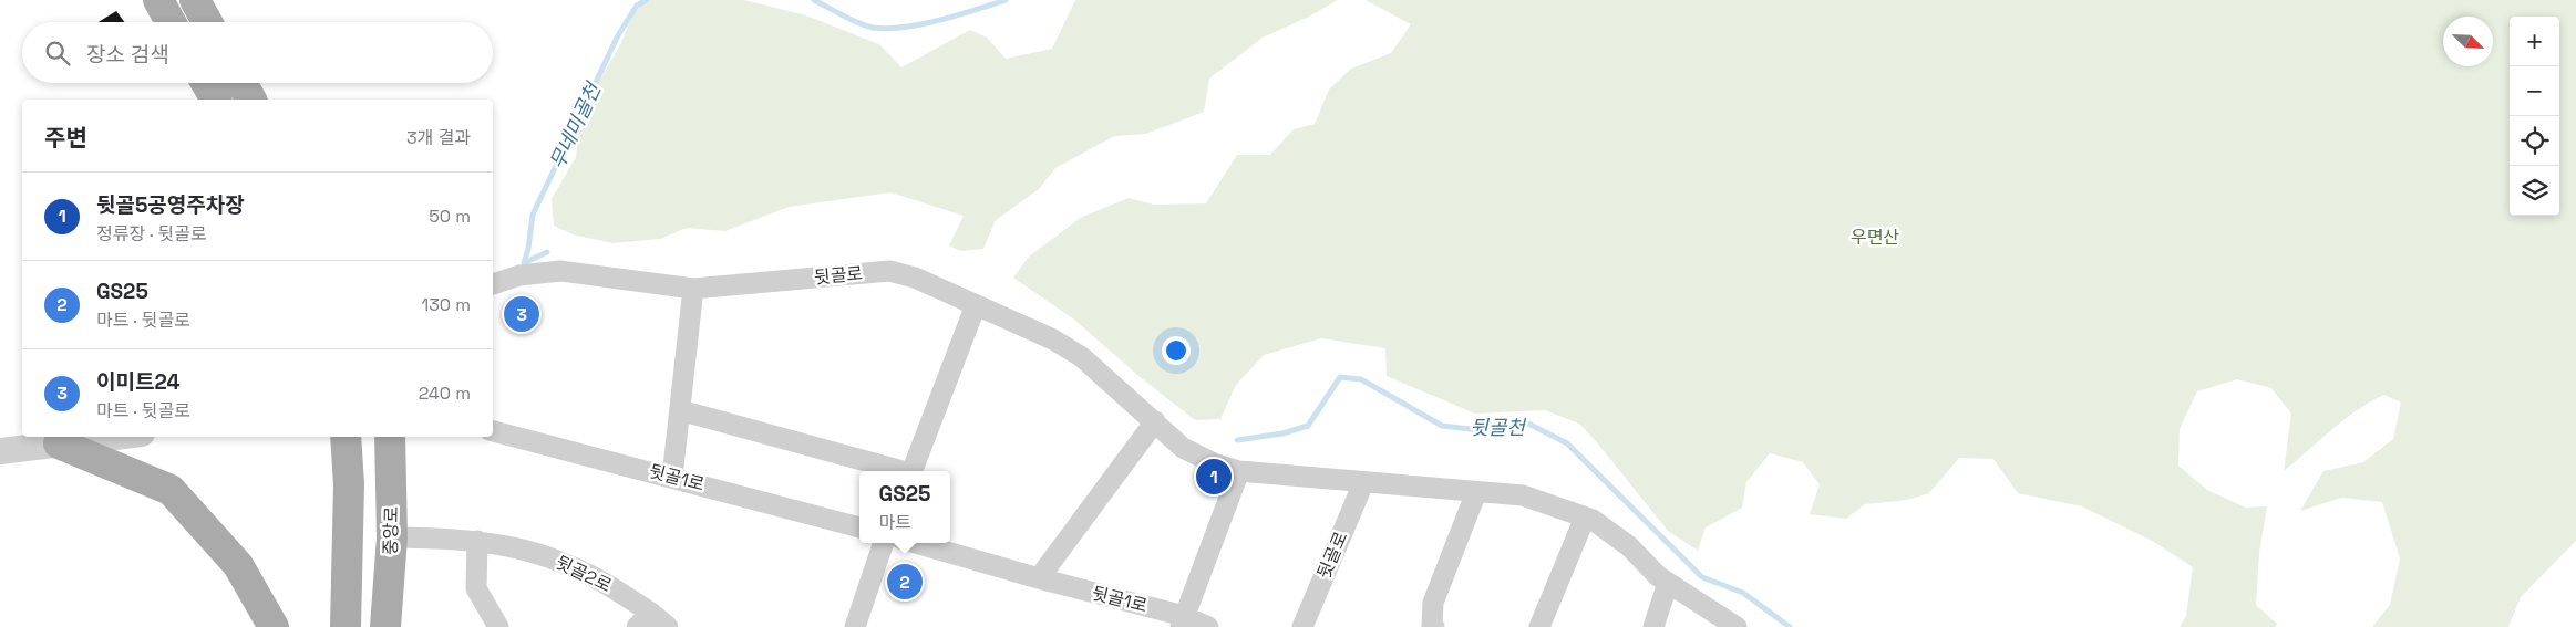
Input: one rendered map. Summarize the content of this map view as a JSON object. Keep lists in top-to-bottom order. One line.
{"streets":{"main road":["중앙로"],"street":["뒷골로","뒷골1로","뒷골2로"]},"crossings":[["중앙로","뒷골2로"]],"water":["무네미골천","뒷골천"],"parks":["우면산"],"north":"bottom right","page":{"map_buttons":["+","−"],"search":"장소 검색","heading":["주변","3개 결과"],"list":[{"mark":"1","name":"뒷골5공영주차장","note":"정류장 · 뒷골로","value":"50 m"},{"mark":"2","name":"GS25","note":"마트 · 뒷골로","value":"130 m"},{"mark":"3","name":"이미트24","note":"마트 · 뒷골로","value":"240 m"}],"pins":["3","1","2"],"popup":["GS25","마트"]}}
